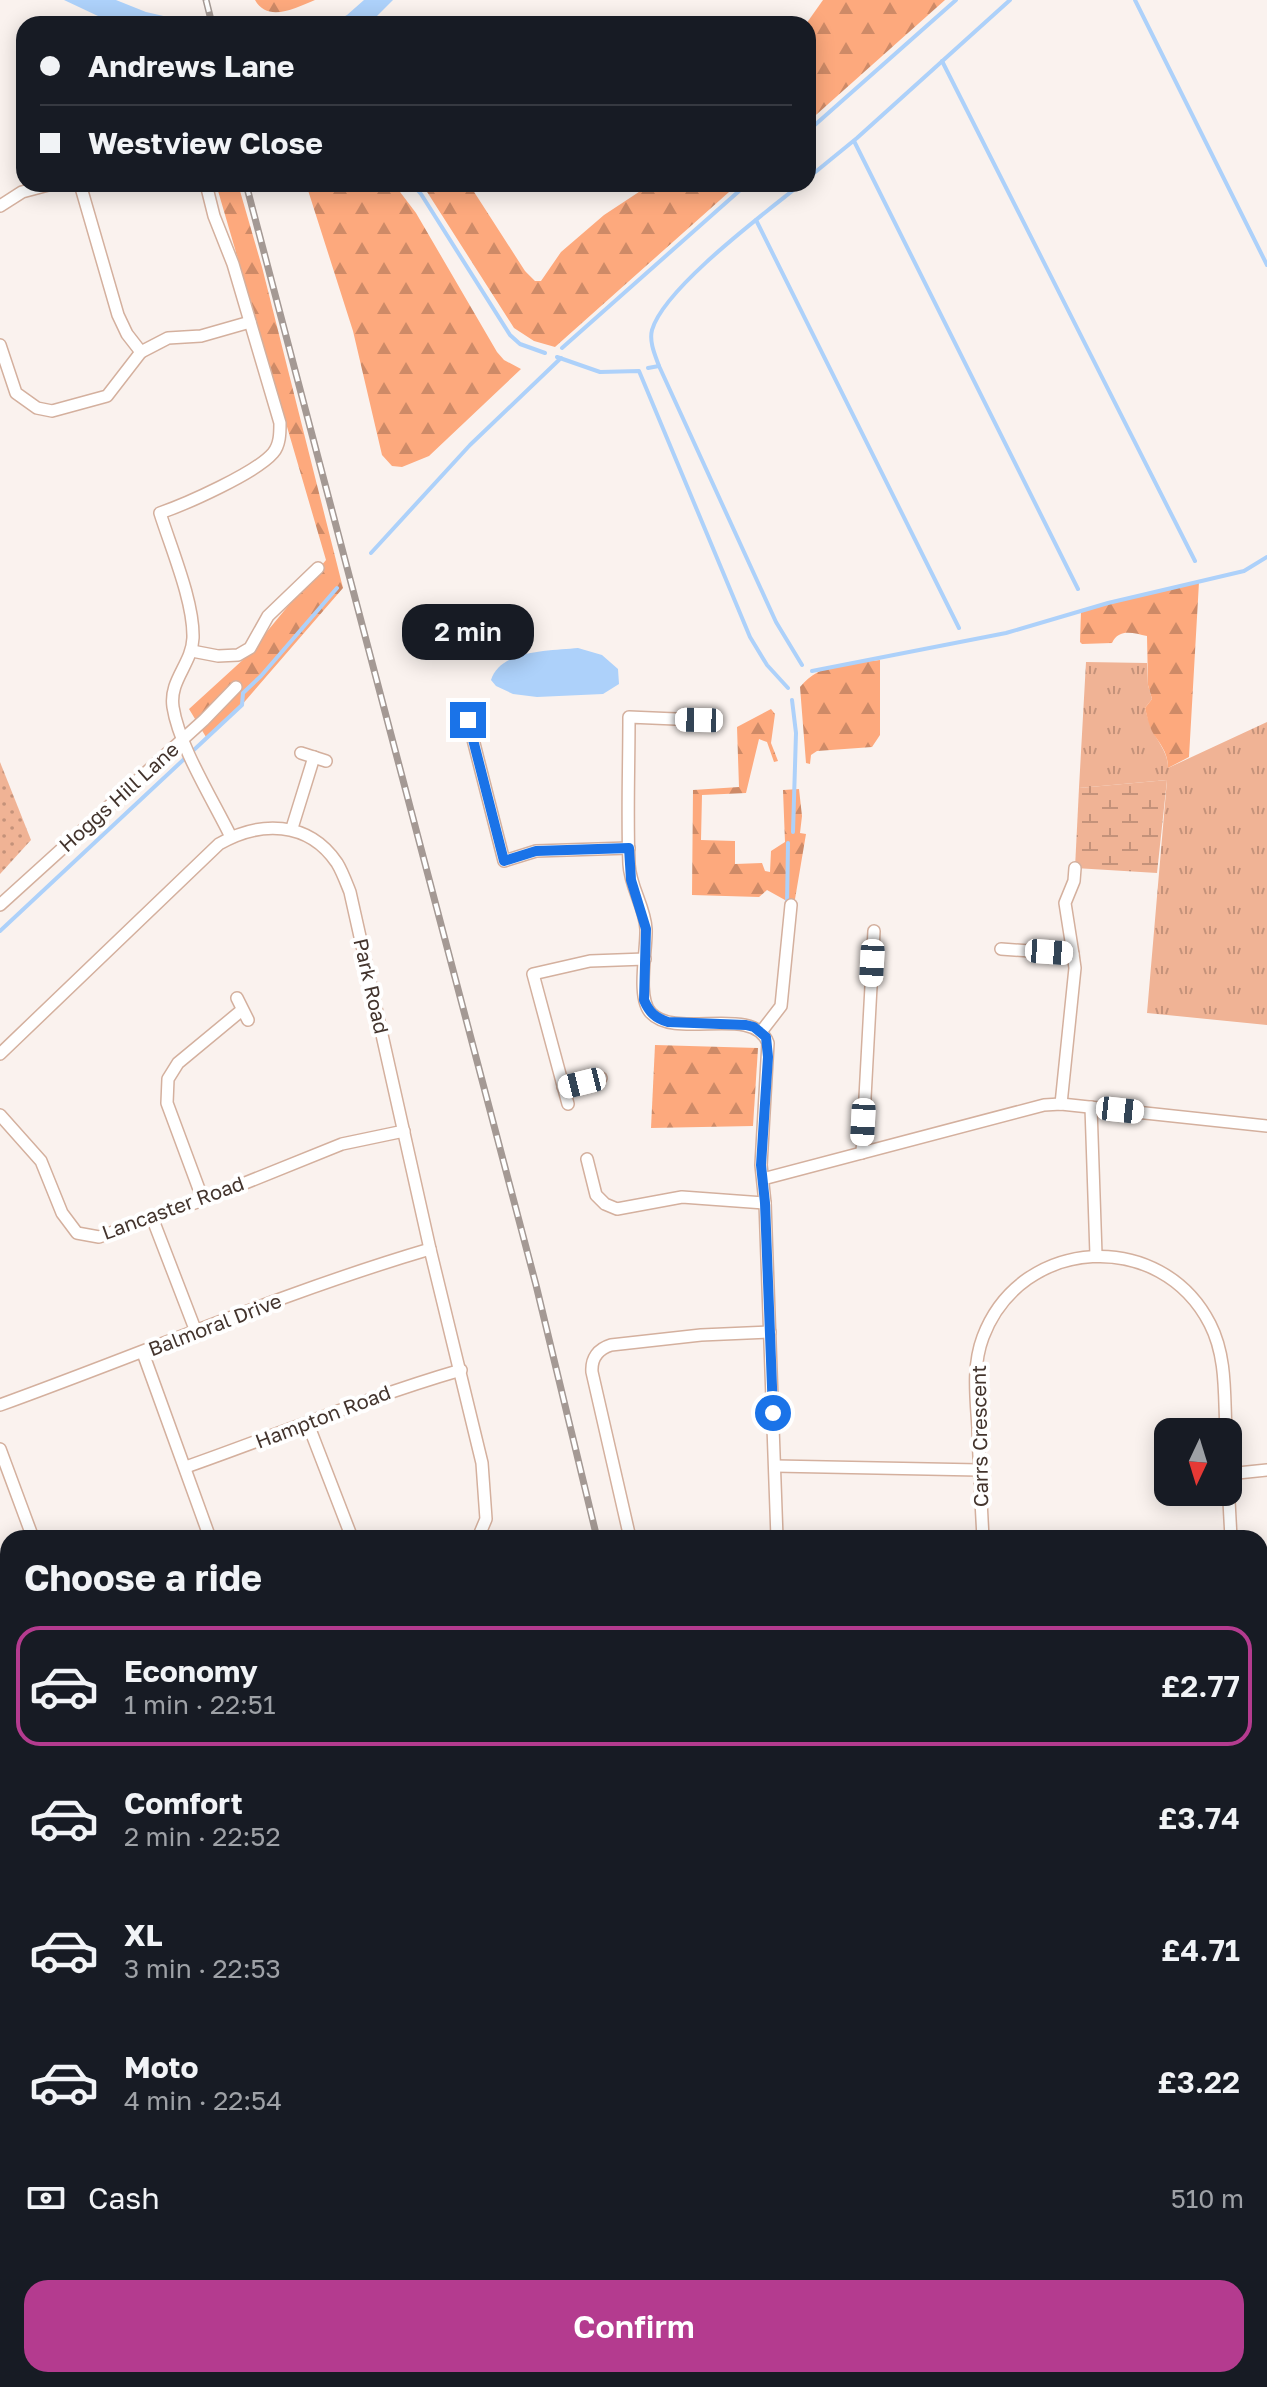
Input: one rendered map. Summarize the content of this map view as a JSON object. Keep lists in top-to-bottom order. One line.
{"streets":{"street":["Hoggs Hill Lane","Park Road","Lancaster Road","Balmoral Drive","Hampton Road","Carrs Crescent"]},"crossings":[["Park Road","Lancaster Road"],["Park Road","Balmoral Drive"],["Park Road","Hampton Road"]],"north":"bottom","page":{"banner":["Andrews Lane","Westview Close"],"bubble":"2 min","heading":"Choose a ride","list":[{"name":"Economy","note":"1 min · 22:51","value":"£2.77"},{"name":"Comfort","note":"2 min · 22:52","value":"£3.74"},{"name":"XL","note":"3 min · 22:53","value":"£4.71"},{"name":"Moto","note":"4 min · 22:54","value":"£3.22"}],"pay":["Cash","510 m"],"buttons":"Confirm"}}
